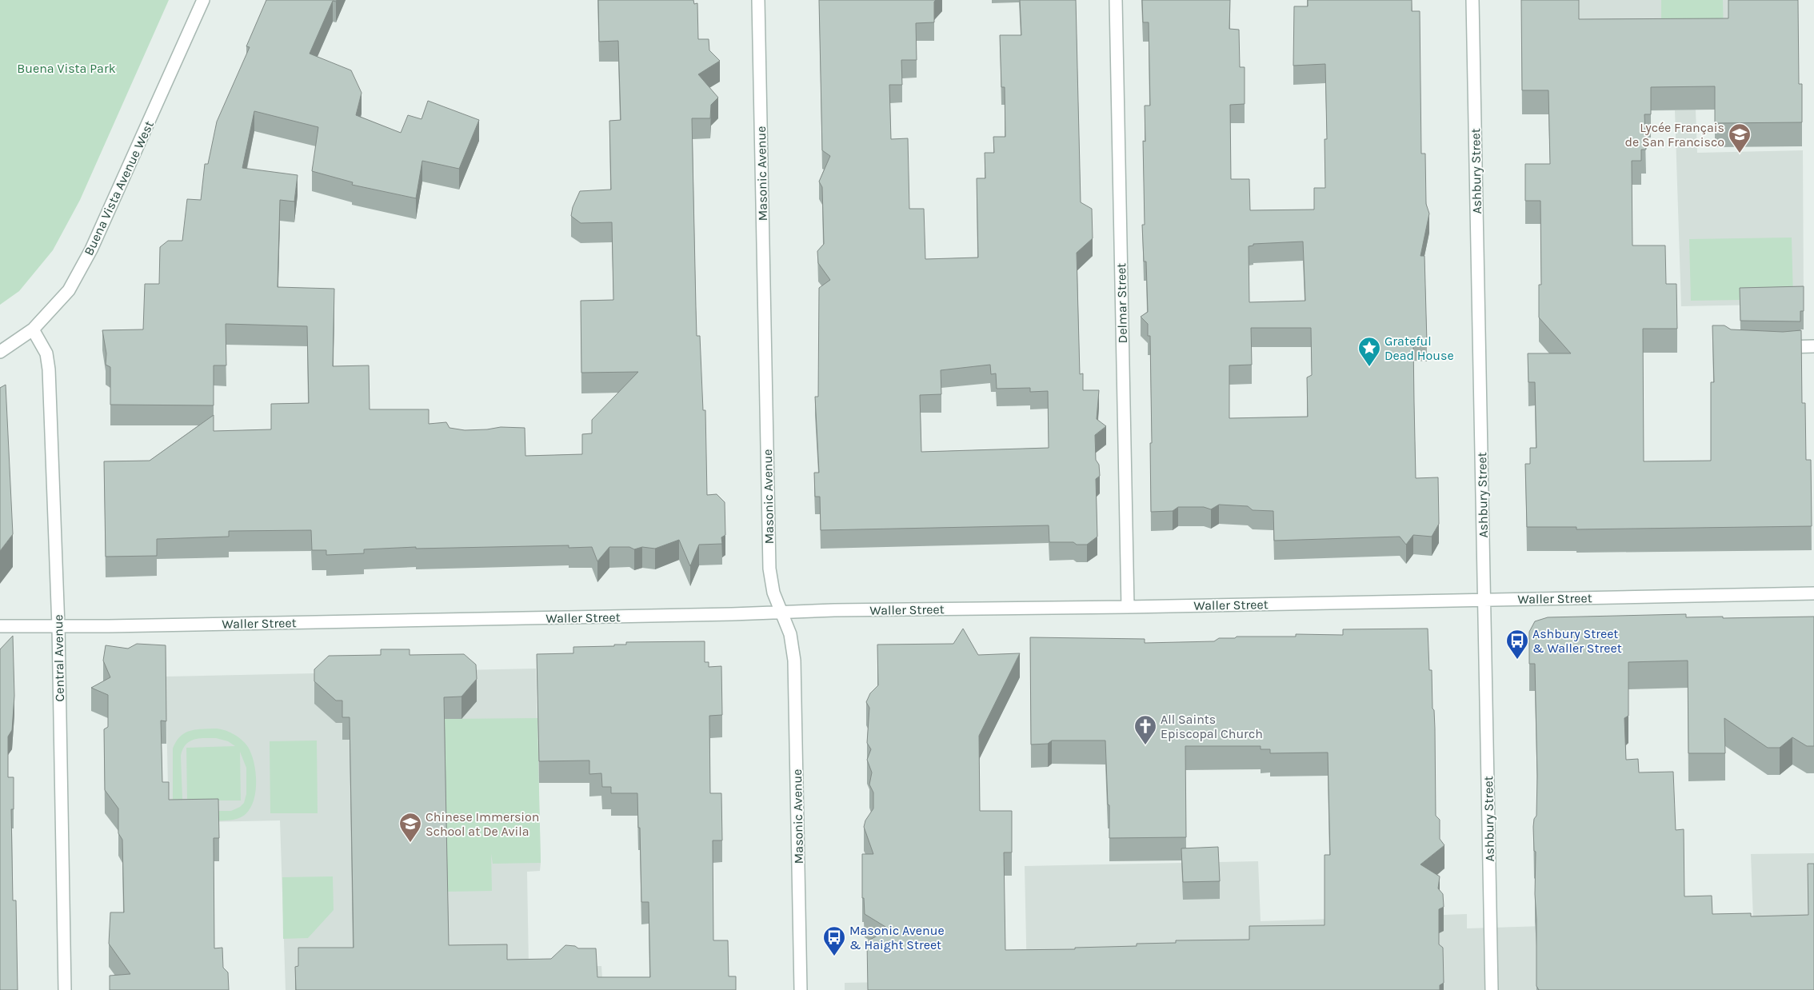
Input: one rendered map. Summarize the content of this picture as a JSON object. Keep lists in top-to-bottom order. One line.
{"streets":{"street":["Ashbury Street","Masonic Avenue","Buena Vista Avenue West","Delmar Street","Waller Street","Central Avenue"]},"crossings":[["Ashbury Street","Waller Street"],["Masonic Avenue","Waller Street"],["Buena Vista Avenue West","Central Avenue"],["Delmar Street","Waller Street"],["Waller Street","Central Avenue"]],"parks":["Buena Vista Park"],"places":{"school or university":["Lycée Français de San Francisco","Chinese Immersion School at De Avila"],"place":["Grateful Dead House"],"bus stop":["Ashbury Street & Waller Street","Masonic Avenue & Haight Street"],"church":["All Saints Episcopal Church"]}}
